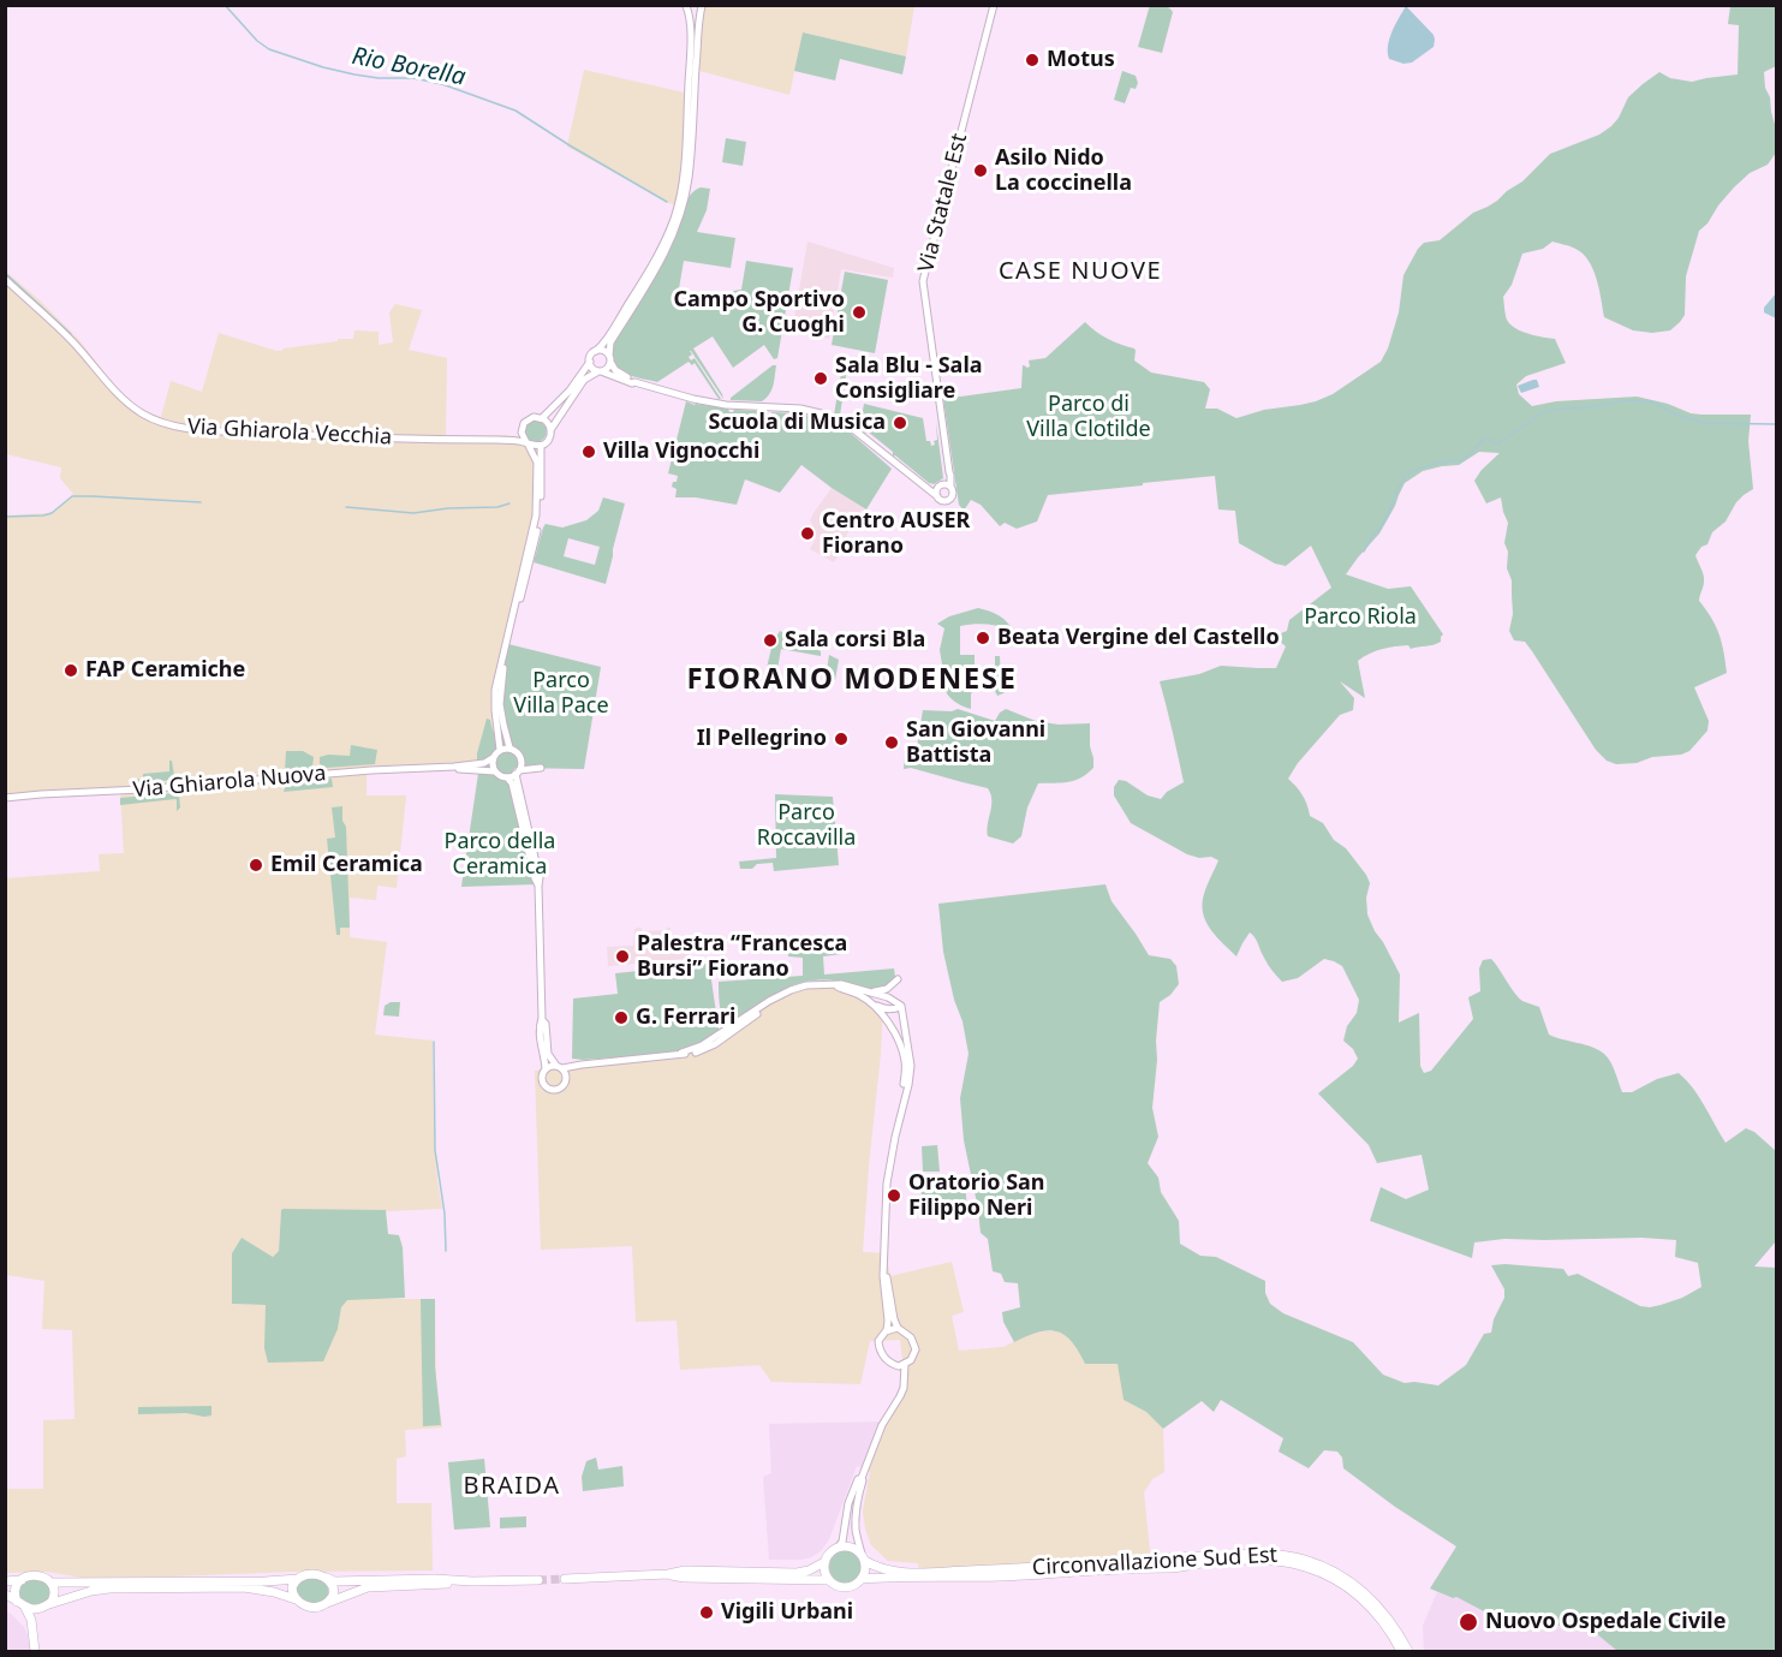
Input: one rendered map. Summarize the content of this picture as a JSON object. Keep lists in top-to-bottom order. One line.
{"streets":{"main road":["Circonvallazione Sud Est"],"street":["Via Statale Est","Via Ghiarola Vecchia","Via Ghiarola Nuova"]},"districts":["CASE NUOVE","FIORANO MODENESE","BRAIDA"],"water":["Rio Borella"],"parks":["Parco di Villa Clotilde","Parco Riola","Parco Villa Pace","Parco Roccavilla","Parco della Ceramica"],"places":["Motus","Asilo Nido La coccinella","Campo Sportivo G. Cuoghi","Sala Blu - Sala Consigliare","Scuola di Musica","Villa Vignocchi","Centro AUSER Fiorano","Beata Vergine del Castello","Sala corsi Bla","FAP Ceramiche","Il Pellegrino","San Giovanni Battista","Emil Ceramica","Palestra “Francesca Bursi” Fiorano","G. Ferrari","Oratorio San Filippo Neri","Vigili Urbani","Nuovo Ospedale Civile"]}
